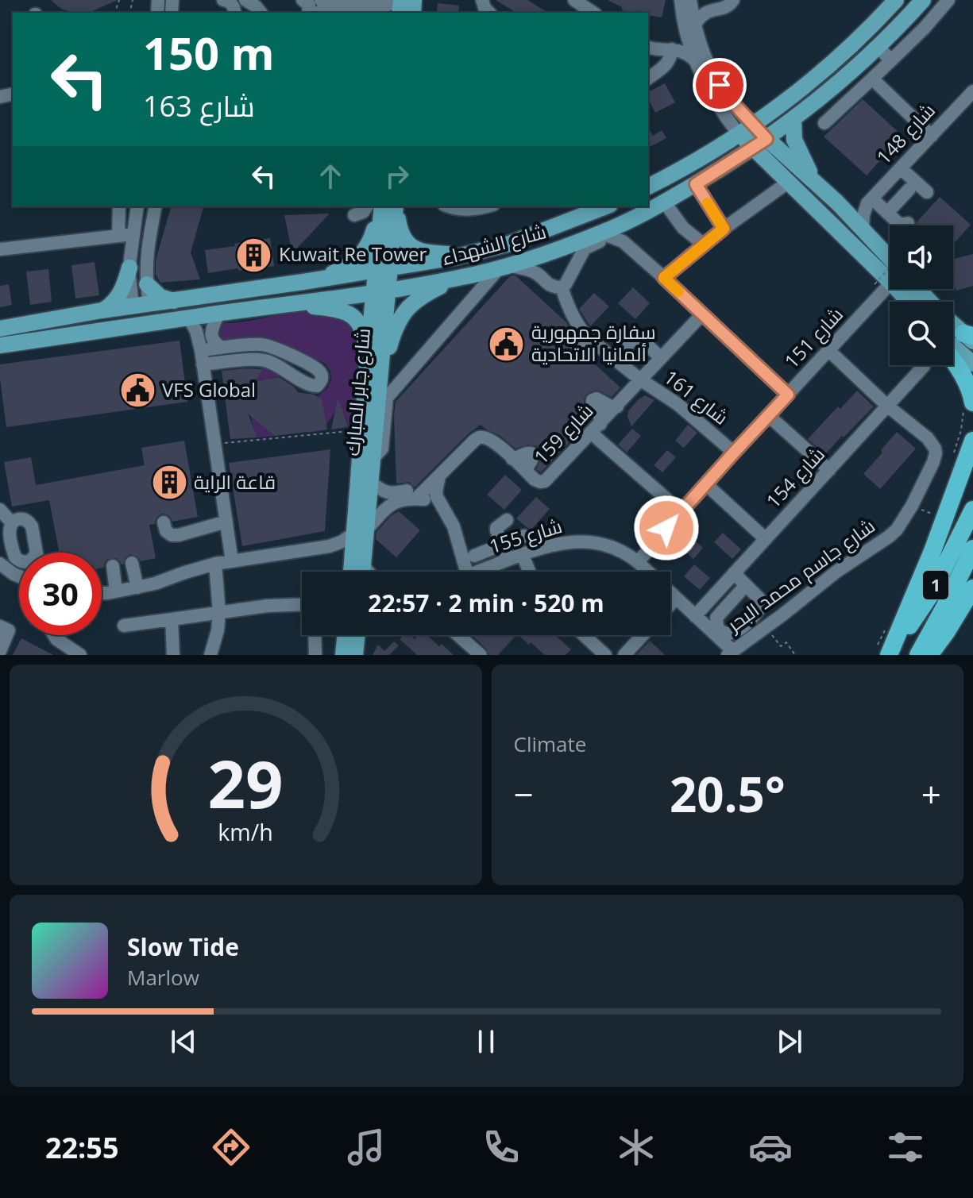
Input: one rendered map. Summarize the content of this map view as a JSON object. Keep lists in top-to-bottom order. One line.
{"streets":{"highway":["1"],"main road":["شارع الشهداء","شارع جابر المبارك"],"street":["شارع 148","شارع 151","شارع 161","شارع 159","شارع 154","شارع 155","شارع جاسم محمد البحر"]},"crossings":[["شارع الشهداء","شارع جابر المبارك"],["شارع 151","شارع 161"],["شارع 151","شارع 155"],["شارع جابر المبارك","شارع 159"],["شارع 161","شارع 159"],["شارع 154","شارع 155"],["شارع 154","شارع جاسم محمد البحر"],["شارع 155","شارع جاسم محمد البحر"]],"places":{"building":["Kuwait Re Tower","قاعة الراية"],"public building":["سفارة جمهورية ألمانيا الاتحادية","VFS Global"]},"page":{"turn":["150 m","شارع 163"],"limit":"30","trip":"22:57 · 2 min · 520 m","tile":"Climate","heat":["−","20.5°","+"],"song":["Slow Tide","Marlow"],"tabs":"22:55","gauge":["29","km/h"]}}
